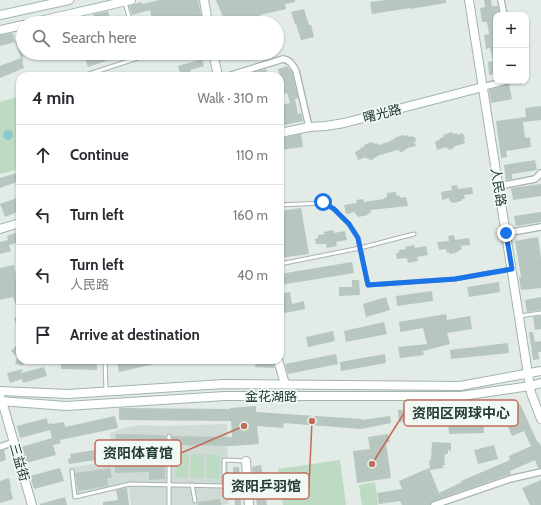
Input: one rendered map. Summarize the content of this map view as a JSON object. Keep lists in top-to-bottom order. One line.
{"streets":{"main road":["曙光路","人民路","金花湖路","三益街"]},"crossings":[["曙光路","人民路"],["人民路","金花湖路"],["金花湖路","三益街"]],"places":["资阳乒羽馆","资阳体育馆","资阳区网球中心"],"page":{"map_buttons":["+","−"],"search":"Search here","heading":["4 min","Walk · 310 m"],"list":[["Continue","110 m"],["Turn left","160 m"],["Turn left","人民路","40 m"],"Arrive at destination"]}}
